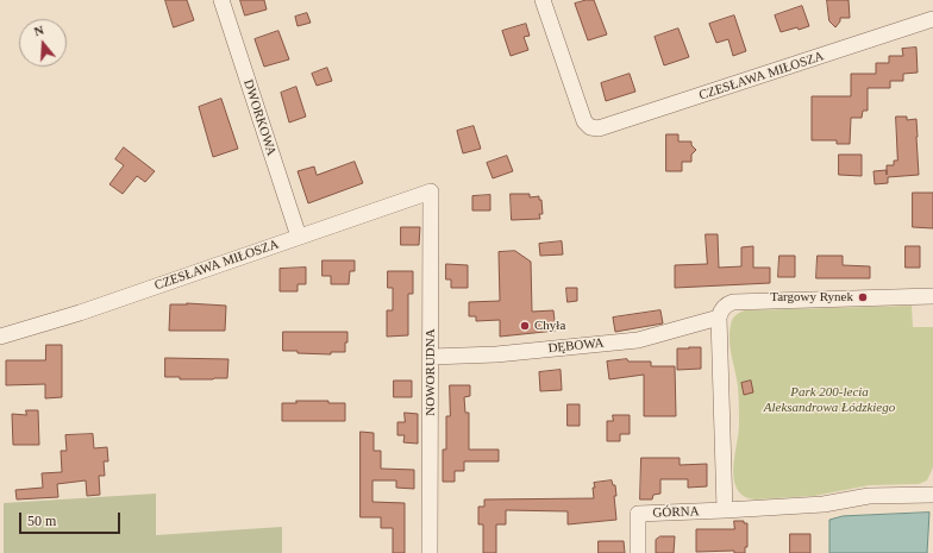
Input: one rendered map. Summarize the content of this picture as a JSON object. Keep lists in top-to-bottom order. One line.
{"streets":{"street":["CZESŁAWA MIŁOSZA","DWORKOWA","DĘBOWA","NOWORUDNA","GÓRNA"]},"crossings":[["CZESŁAWA MIŁOSZA","DWORKOWA"],["CZESŁAWA MIŁOSZA","NOWORUDNA"],["DĘBOWA","NOWORUDNA"]],"parks":["Park 200-lecia Aleksandrowa Łódzkiego"],"places":["Targowy Rynek","Chyła"],"scale_bar":"50 m","north":"top"}
